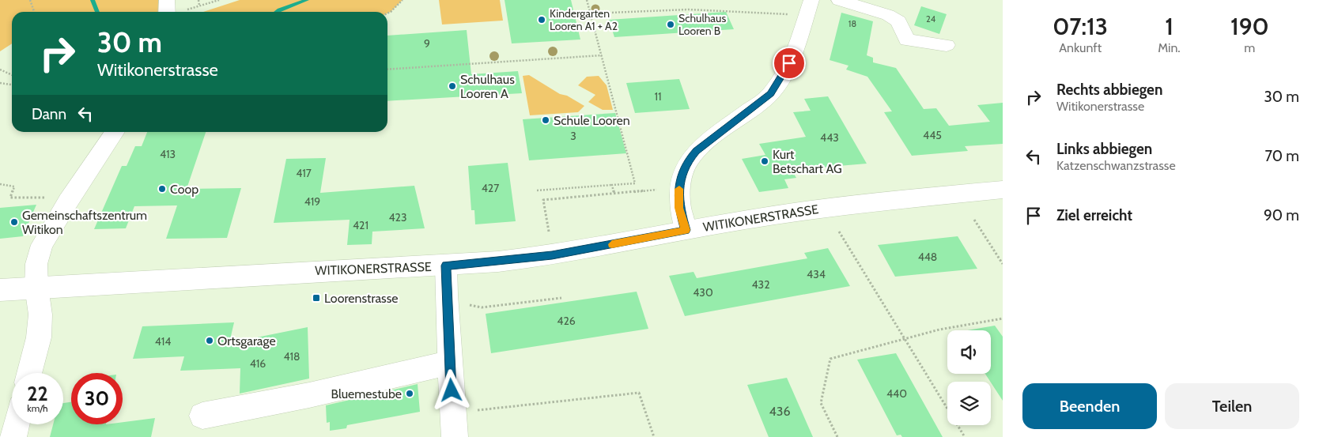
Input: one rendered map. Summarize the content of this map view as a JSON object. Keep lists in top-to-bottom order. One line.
{"streets":{"main road":["WITIKONERSTRASSE"]},"places":{"other":["Kindergarten Looren A1 + A2","Schulhaus Looren B","Schulhaus Looren A","Schule Looren","Kurt Betschart AG","Coop","Gemeinschaftszentrum Witikon","Ortsgarage","Bluemestube"],"transit":["Loorenstrasse"]},"house_numbers":["24","18","9","11","445","3","443","413","417","427","419","423","421","448","434","432","430","426","414","418","416","440","436"],"page":{"eta":["07:13","Ankunft","1","Min.","190","m"],"turn":["30 m","Witikonerstrasse"],"list":[{"name":"Rechts abbiegen","note":"Witikonerstrasse","value":"30 m"},{"name":"Links abbiegen","note":"Katzenschwanzstrasse","value":"70 m"},{"name":"Ziel erreicht","value":"90 m"}],"then":"Dann","speed":"22 km/h","limit":"30","buttons":["Beenden","Teilen"]}}
